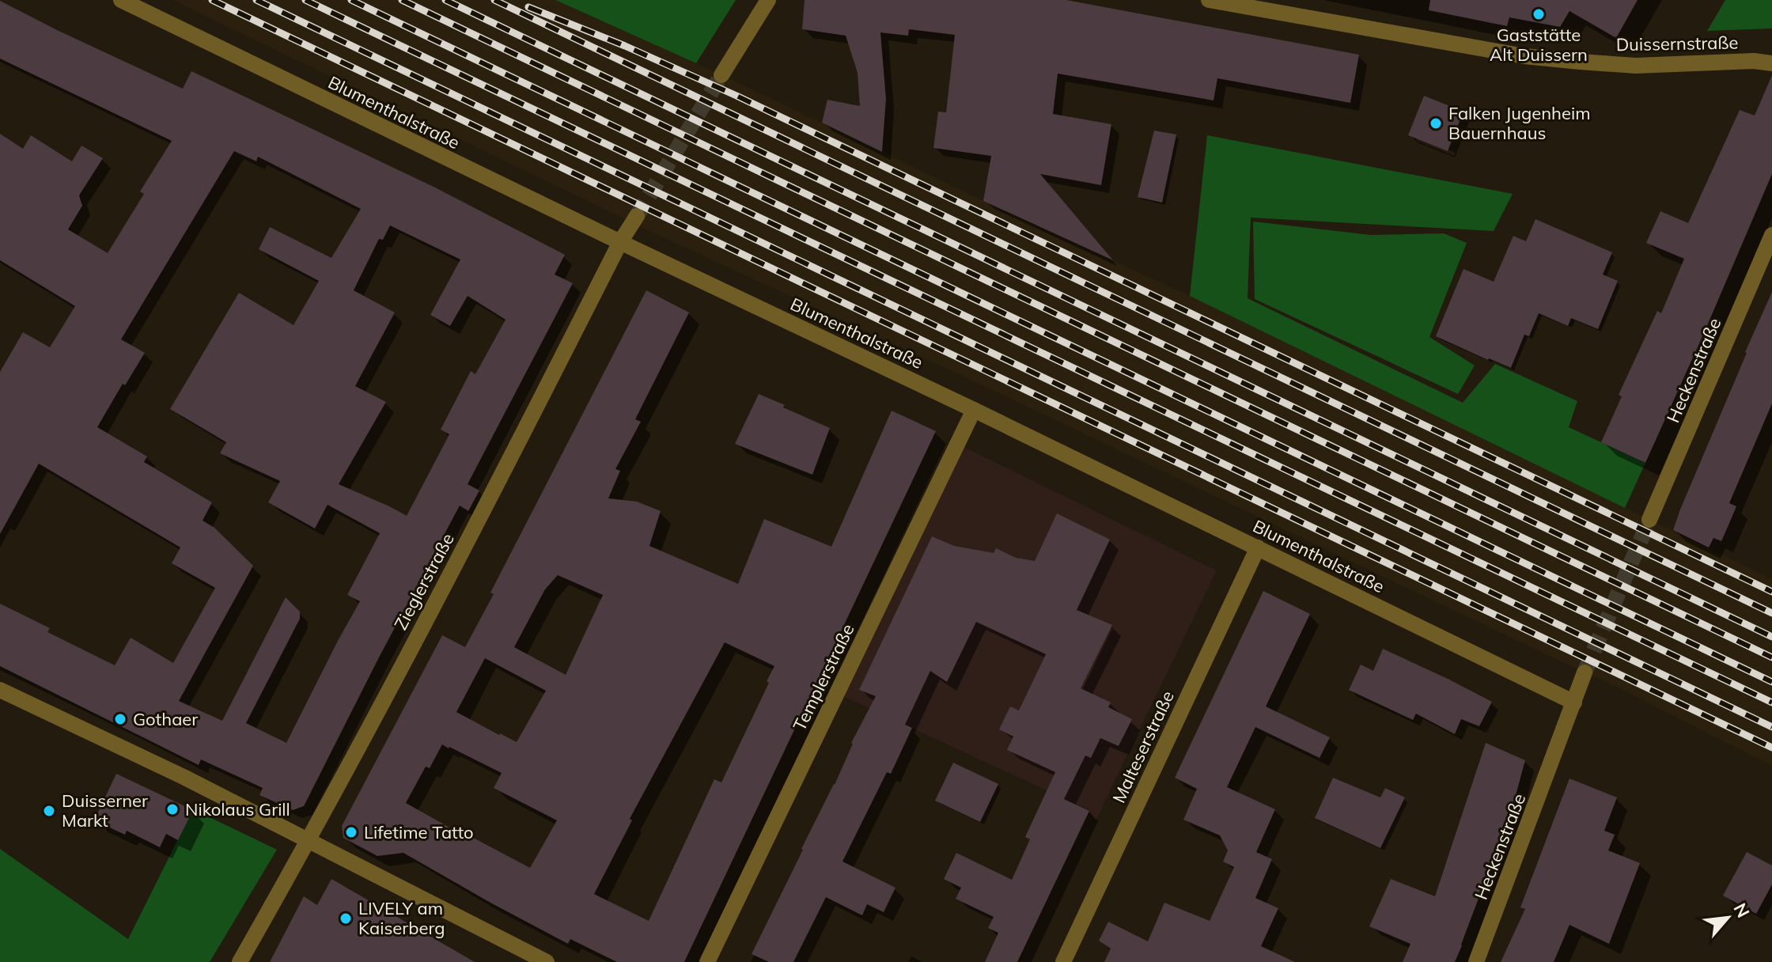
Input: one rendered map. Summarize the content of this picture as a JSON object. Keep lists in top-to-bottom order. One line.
{"streets":{"street":["Duissernstraße","Blumenthalstraße","Heckenstraße","Zieglerstraße","Templerstraße","Malteserstraße"]},"crossings":[["Blumenthalstraße","Heckenstraße"],["Blumenthalstraße","Zieglerstraße"],["Blumenthalstraße","Templerstraße"],["Blumenthalstraße","Malteserstraße"]],"places":["Gaststätte Alt Duissern","Falken Jugenheim Bauernhaus","Gothaer","Nikolaus Grill","Duisserner Markt","Lifetime Tatto","LIVELY am Kaiserberg"],"north":"top right"}
